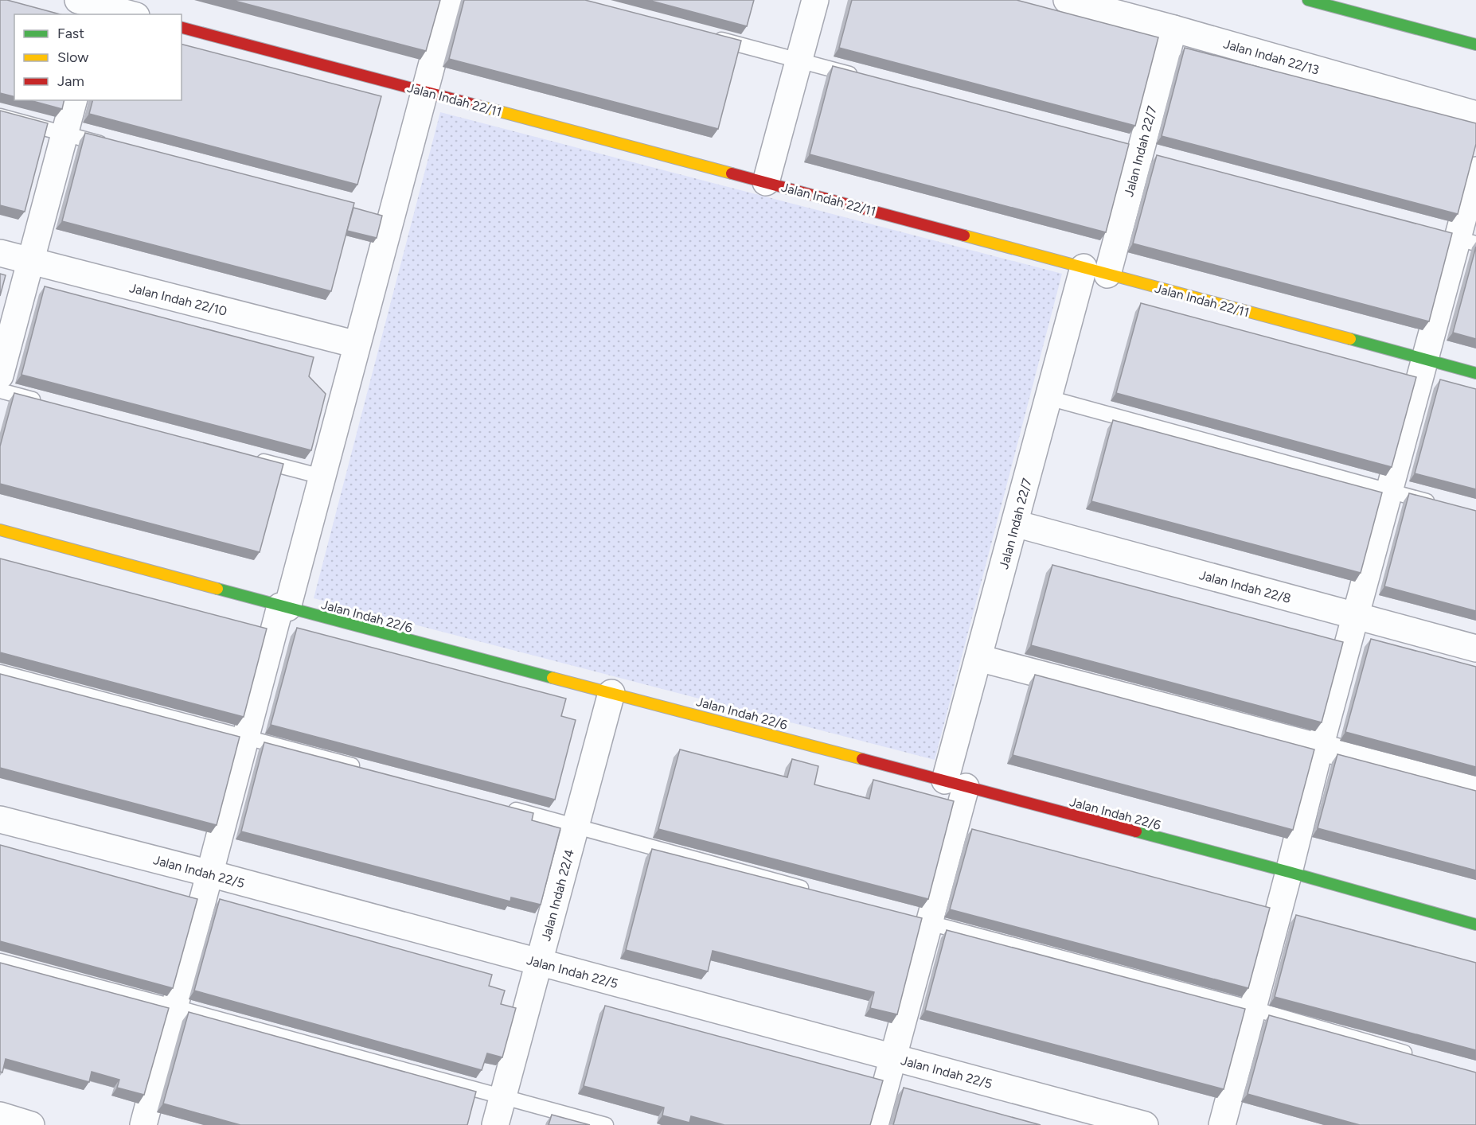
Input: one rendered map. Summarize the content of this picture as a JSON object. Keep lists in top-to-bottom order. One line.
{"streets":{"street":["Jalan Indah 22/13","Jalan Indah 22/11","Jalan Indah 22/7","Jalan Indah 22/10","Jalan Indah 22/8","Jalan Indah 22/6","Jalan Indah 22/5","Jalan Indah 22/4"]},"crossings":[["Jalan Indah 22/13","Jalan Indah 22/7"],["Jalan Indah 22/11","Jalan Indah 22/7"],["Jalan Indah 22/7","Jalan Indah 22/8"],["Jalan Indah 22/7","Jalan Indah 22/6"],["Jalan Indah 22/7","Jalan Indah 22/5"],["Jalan Indah 22/6","Jalan Indah 22/4"],["Jalan Indah 22/5","Jalan Indah 22/4"]],"legend":["Fast","Slow","Jam"]}
